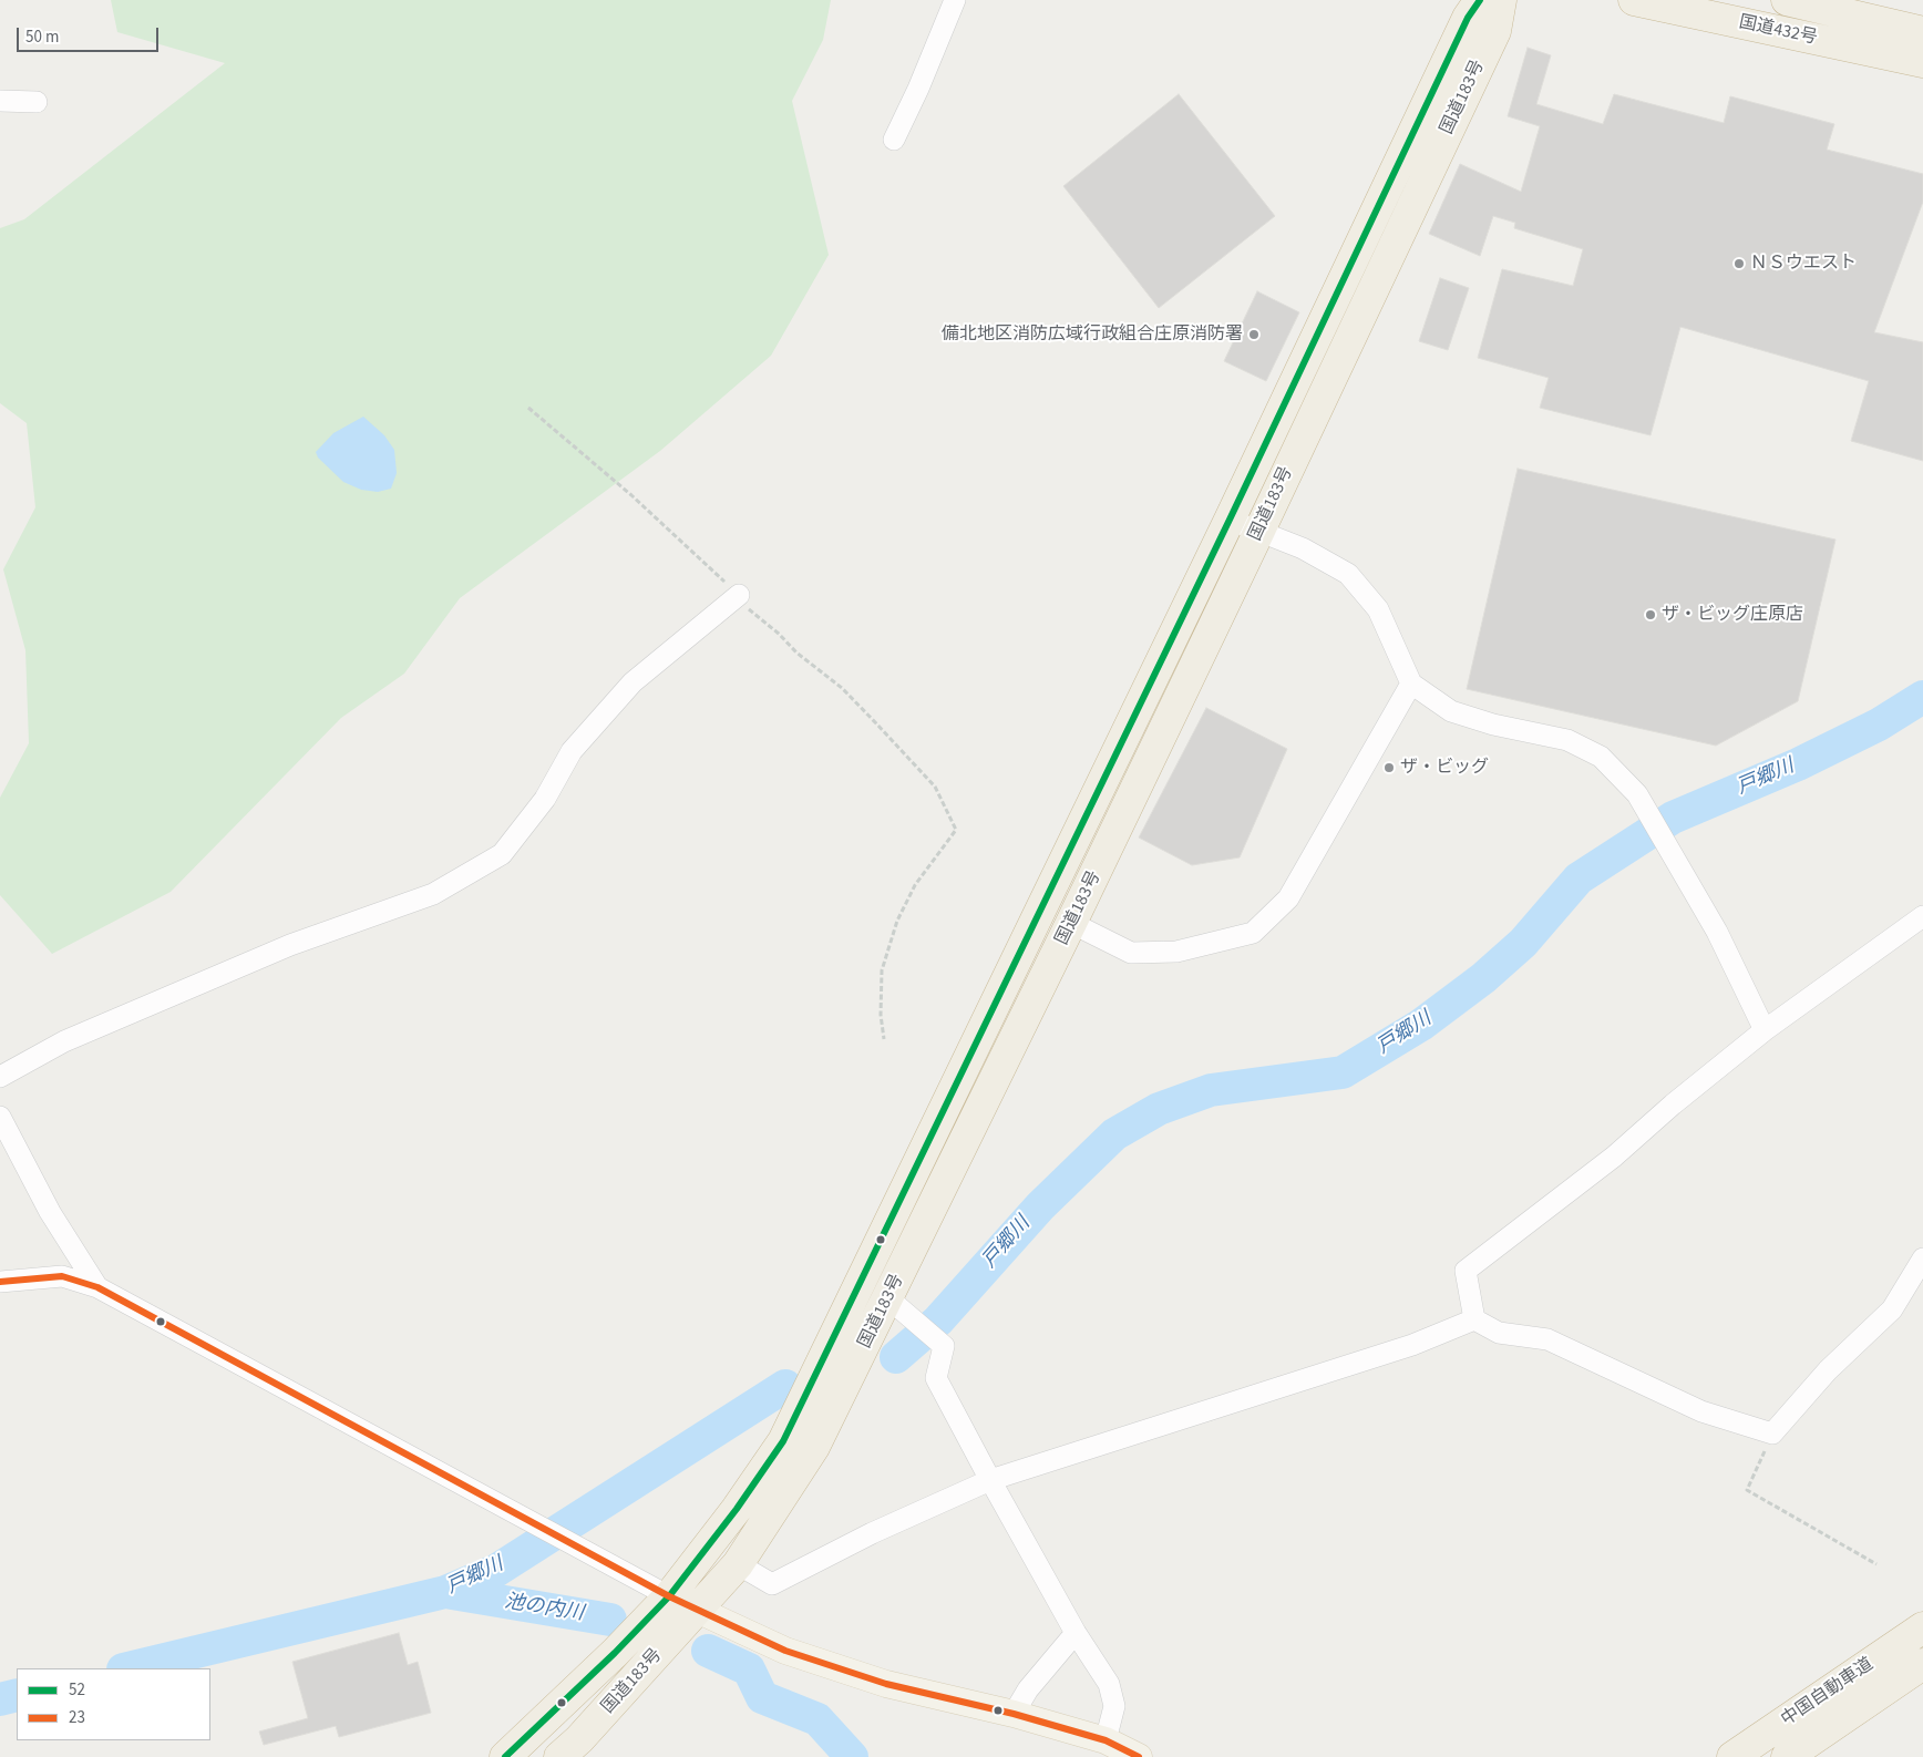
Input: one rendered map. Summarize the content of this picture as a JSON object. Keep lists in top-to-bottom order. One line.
{"streets":{"highway":["国道432号","国道183号","中国自動車道"]},"water":["戸郷川","池の内川"],"places":["ＮＳウエスト","備北地区消防広域行政組合庄原消防署","ザ・ビッグ庄原店","ザ・ビッグ"],"lines":["transit line 52","transit line 23"],"legend":["52","23"],"scale_bar":"50 m"}
